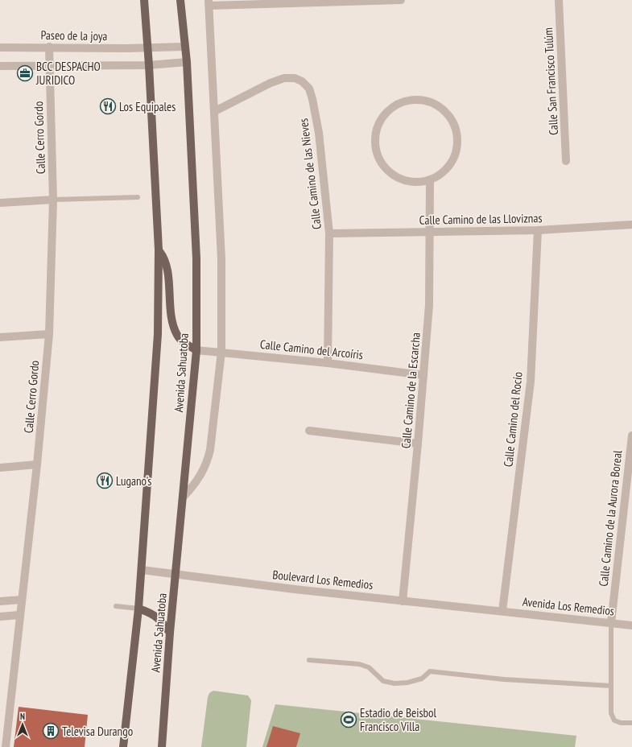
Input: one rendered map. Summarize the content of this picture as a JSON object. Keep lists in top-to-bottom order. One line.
{"streets":{"main road":["Avenida Sahuatoba"],"street":["Paseo de la joya","Calle San Francisco Tulúm","Calle Cerro Gordo","Calle Camino de las Nieves","Calle Camino de las Lloviznas","Calle Camino del Arcoíris","Calle Camino de la Escarcha","Calle Camino del Rocío","Calle Camino de la Aurora Boreal","Boulevard Los Remedios","Avenida Los Remedios"]},"crossings":[["Paseo de la joya","Calle Cerro Gordo"],["Paseo de la joya","Avenida Sahuatoba"],["Calle Camino de las Nieves","Calle Camino de las Lloviznas"],["Calle Camino de las Nieves","Calle Camino del Arcoíris"],["Calle Camino de las Lloviznas","Calle Camino de la Escarcha"],["Calle Camino de las Lloviznas","Calle Camino del Rocío"],["Calle Camino del Arcoíris","Avenida Sahuatoba"],["Calle Camino del Arcoíris","Calle Camino de la Escarcha"],["Avenida Sahuatoba","Boulevard Los Remedios"],["Calle Camino de la Escarcha","Boulevard Los Remedios"],["Calle Camino del Rocío","Boulevard Los Remedios"],["Calle Camino del Rocío","Avenida Los Remedios"],["Calle Camino de la Aurora Boreal","Avenida Los Remedios"],["Boulevard Los Remedios","Avenida Los Remedios"]],"places":{"office":["BCC DESPACHO JURIDICO"],"restaurant":["Los Equipales","Lugano's"],"sports":["Estadio de Beisbol Francisco Villa"],"building":["Televisa Durango"]},"north":"top"}
